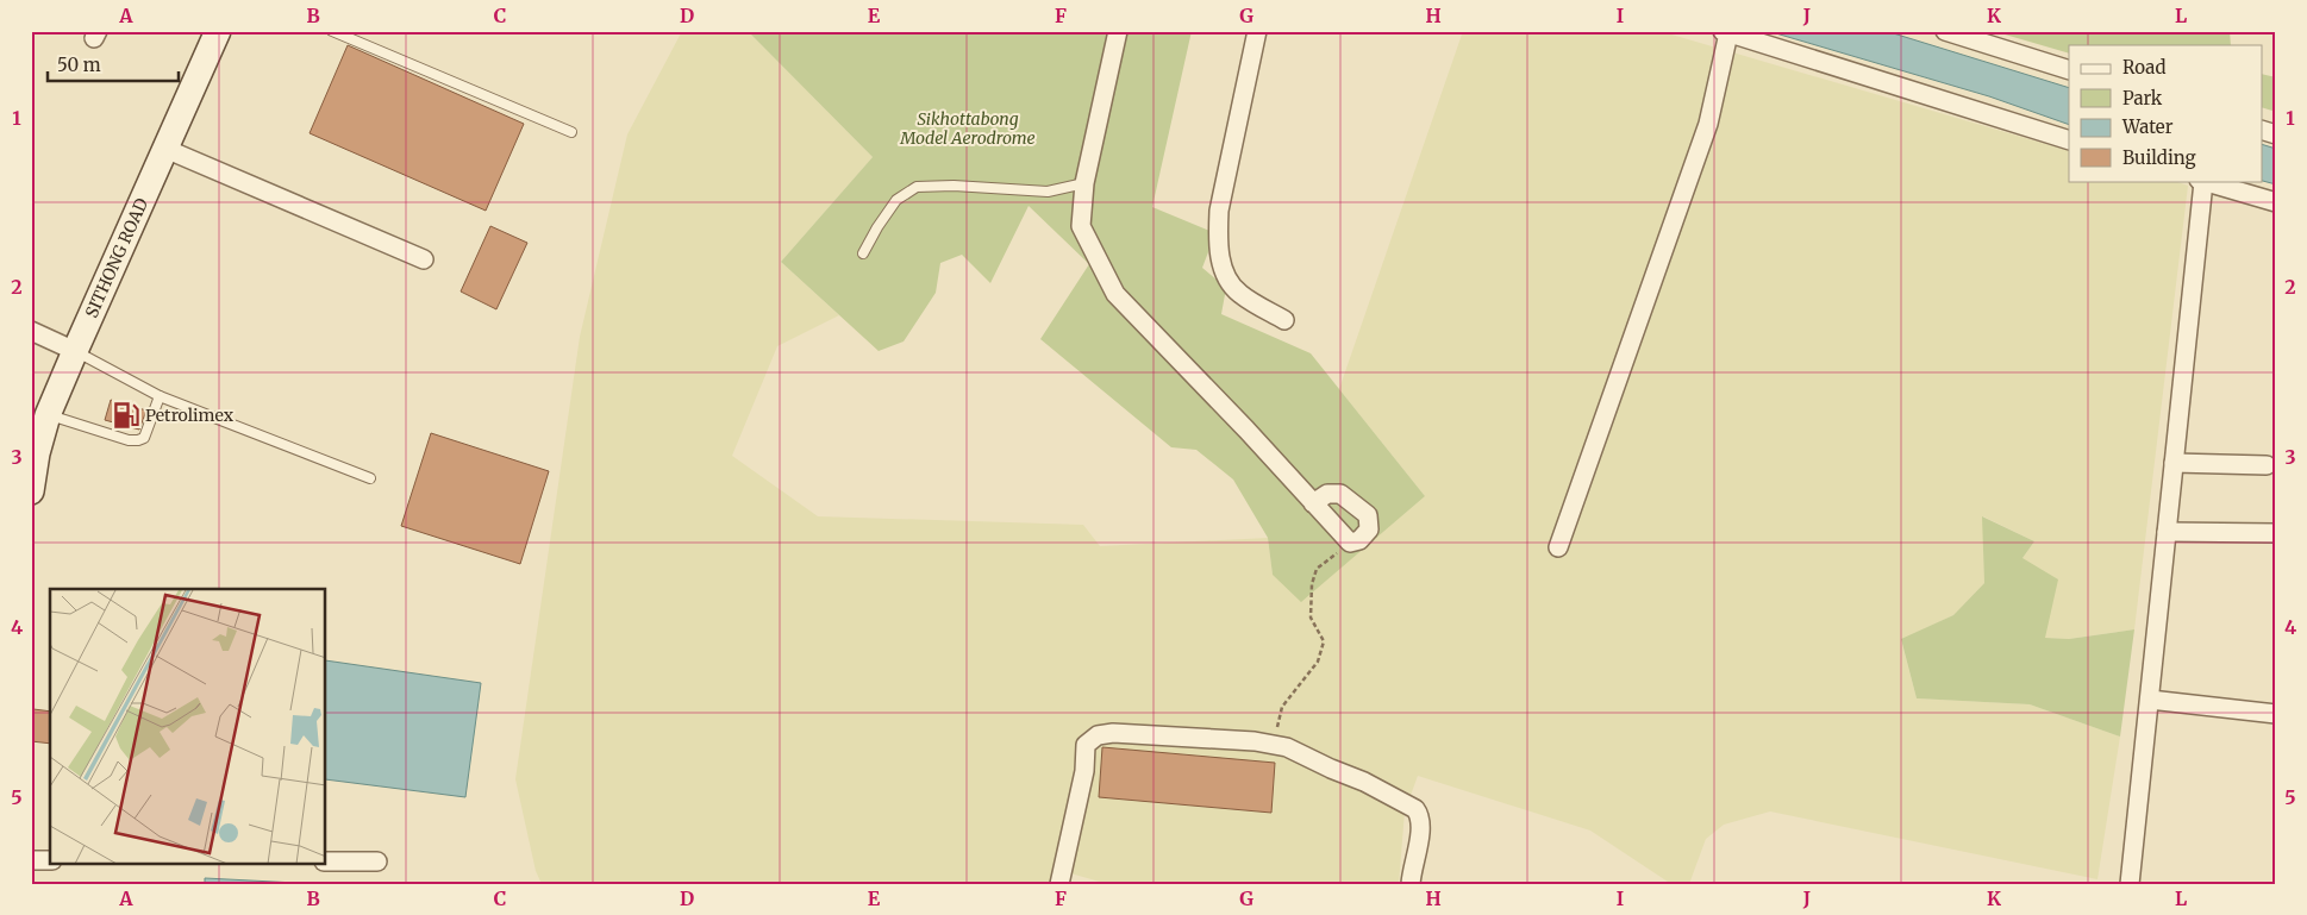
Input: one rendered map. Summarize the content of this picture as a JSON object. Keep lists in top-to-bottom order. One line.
{"streets":{"main road":["SITHONG ROAD"]},"parks":["Sikhottabong Model Aerodrome"],"places":{"fuel station":["Petrolimex"]},"legend":["Road","Park","Water","Building"],"scale_bar":"50 m","grid":{"columns":["A","B","C","D","E","F","G","H","I","J","K","L"],"rows":["1","2","3","4","5"]}}
